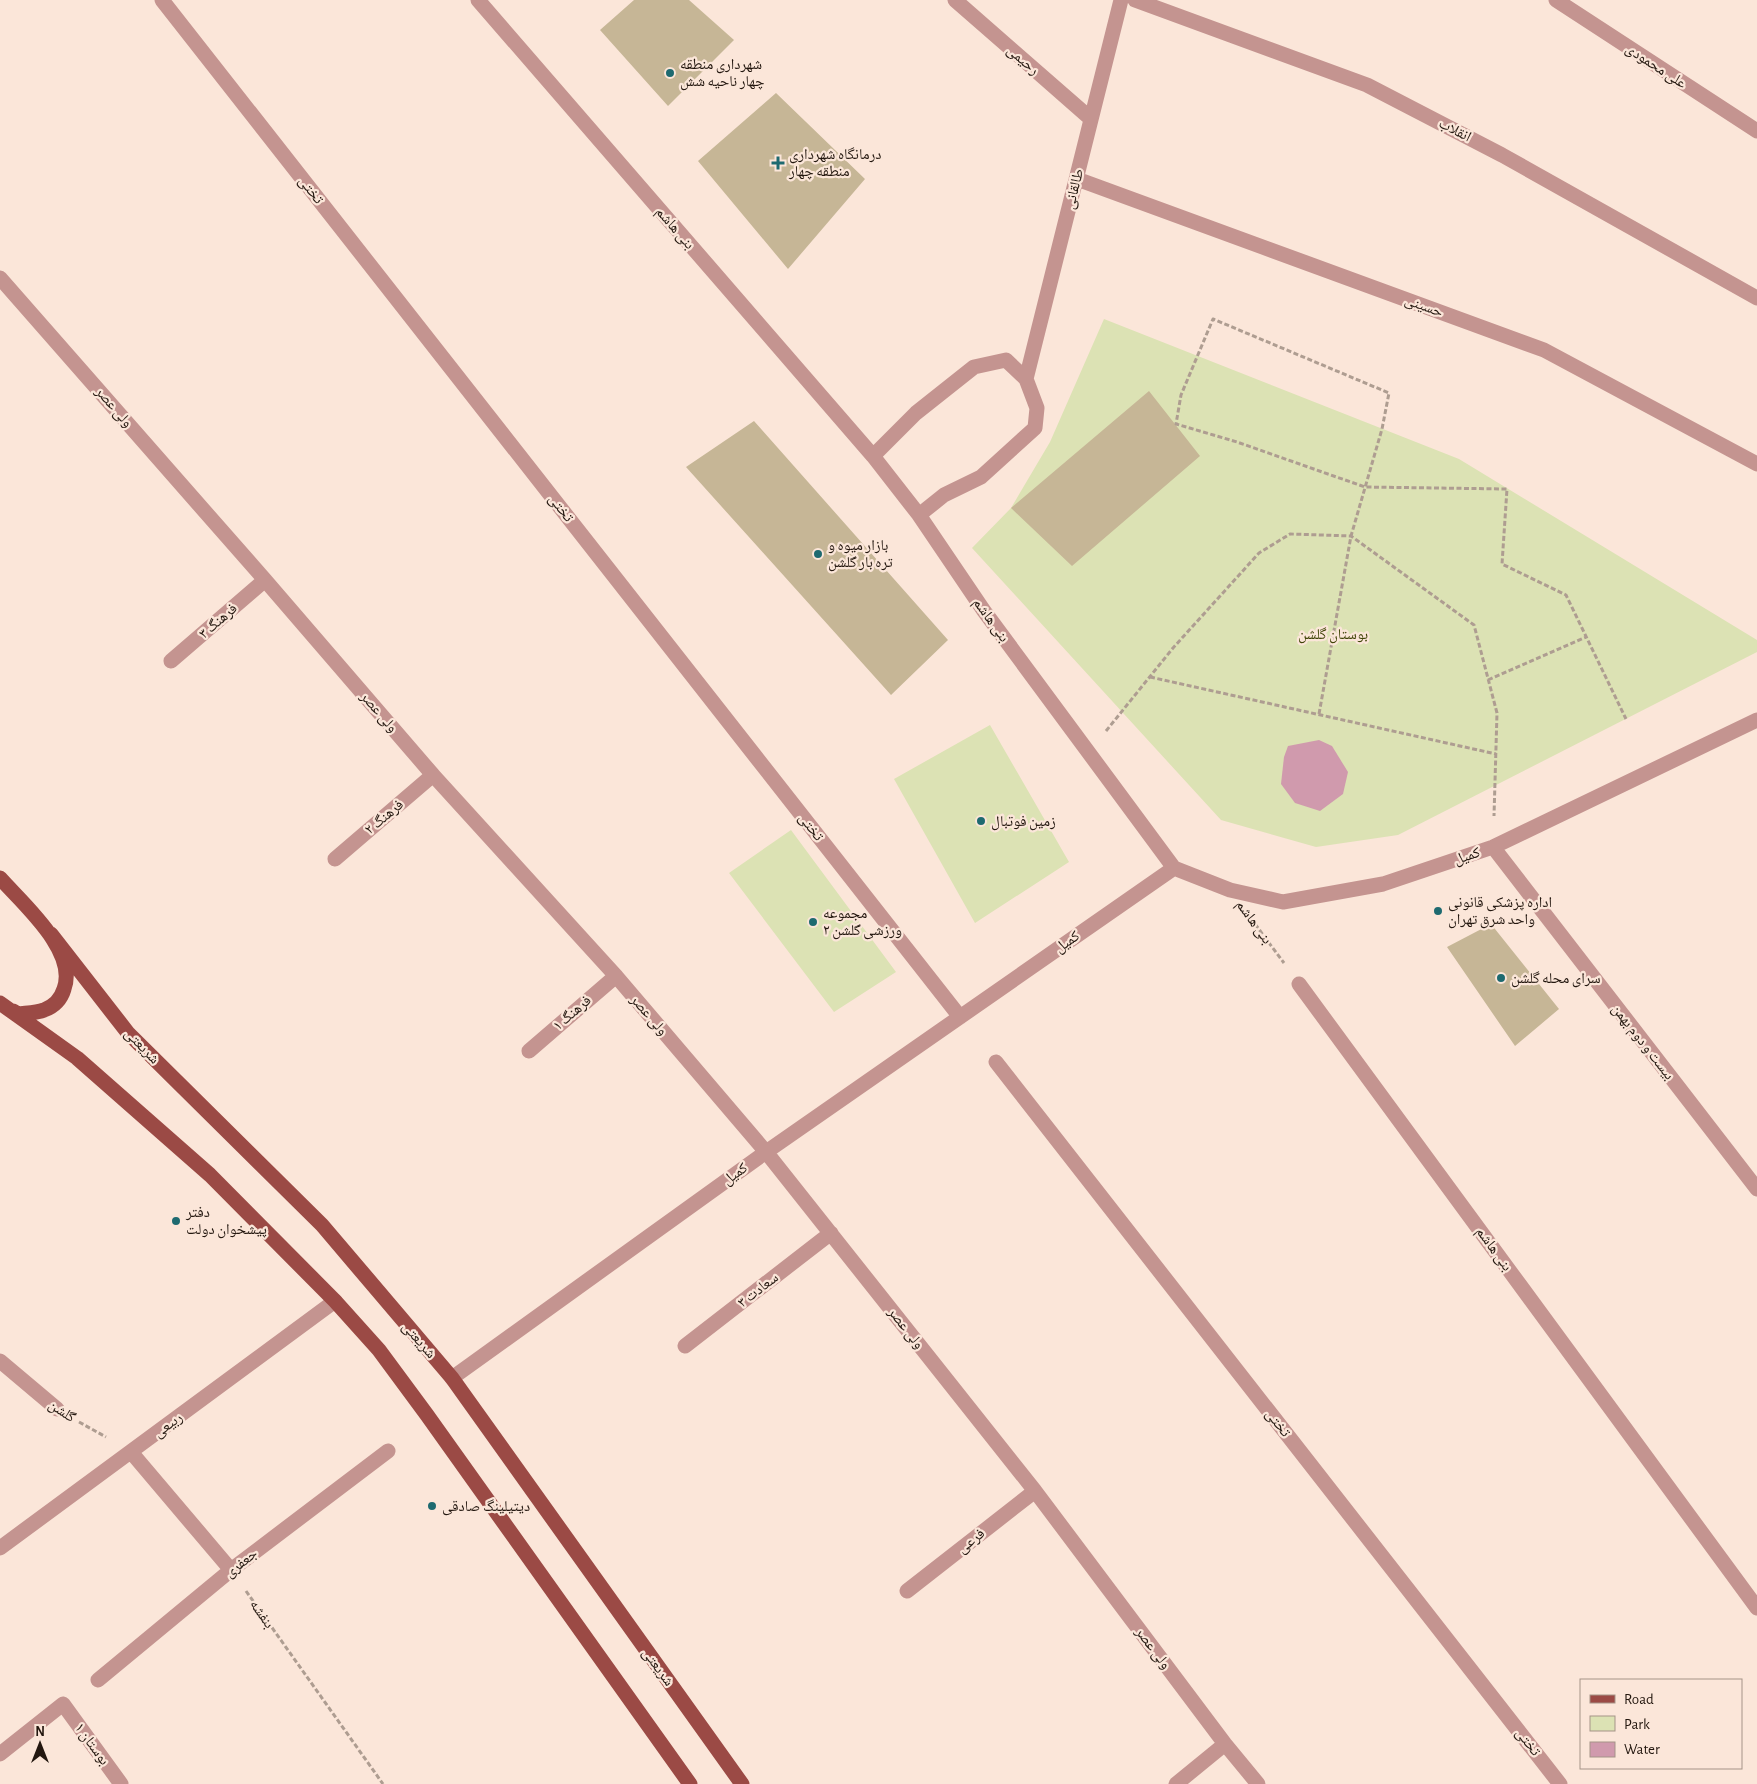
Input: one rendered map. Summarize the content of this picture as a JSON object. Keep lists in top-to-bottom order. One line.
{"streets":{"main road":["شریعتی"],"street":["رحیمی","علی محمودی","انقلاب","طالقانی","تختی","بنی هاشم","حسینی","ولی عصر","فرهنگ ۳","فرهنگ ۲","کمیل","فرهنگ ۱","بیست و دوم بهمن","سعادت ۳","گلشن","ربیعی","فرعی","جعفری","بوستان ۱"],"path":["بنفشه"]},"crossings":[["رحیمی","طالقانی"],["طالقانی","حسینی"],["تختی","کمیل"],["بنی هاشم","کمیل"],["ولی عصر","فرهنگ ۳"],["ولی عصر","فرهنگ ۲"],["ولی عصر","کمیل"],["ولی عصر","فرهنگ ۱"],["ولی عصر","سعادت ۳"],["ولی عصر","فرعی"],["کمیل","بیست و دوم بهمن"],["کمیل","شریعتی"],["گلشن","ربیعی"],["جعفری","بنفشه"]],"parks":["بوستان گلشن"],"places":{"other":["شهرداری منطقه چهار ناحیه شش","بازار میوه و تره بار گلشن","زمین فوتبال","اداره پزشكی قانونی واحد شرق تهران","مجموعه ورزشی گلشن ۲","سرای محله گلشن","دفتر پیشخوان دولت","دیتیلینگ صادقی"],"health":["درمانگاه شهرداری منطقه چهار"]},"legend":["Road","Park","Water"],"north":"top"}
